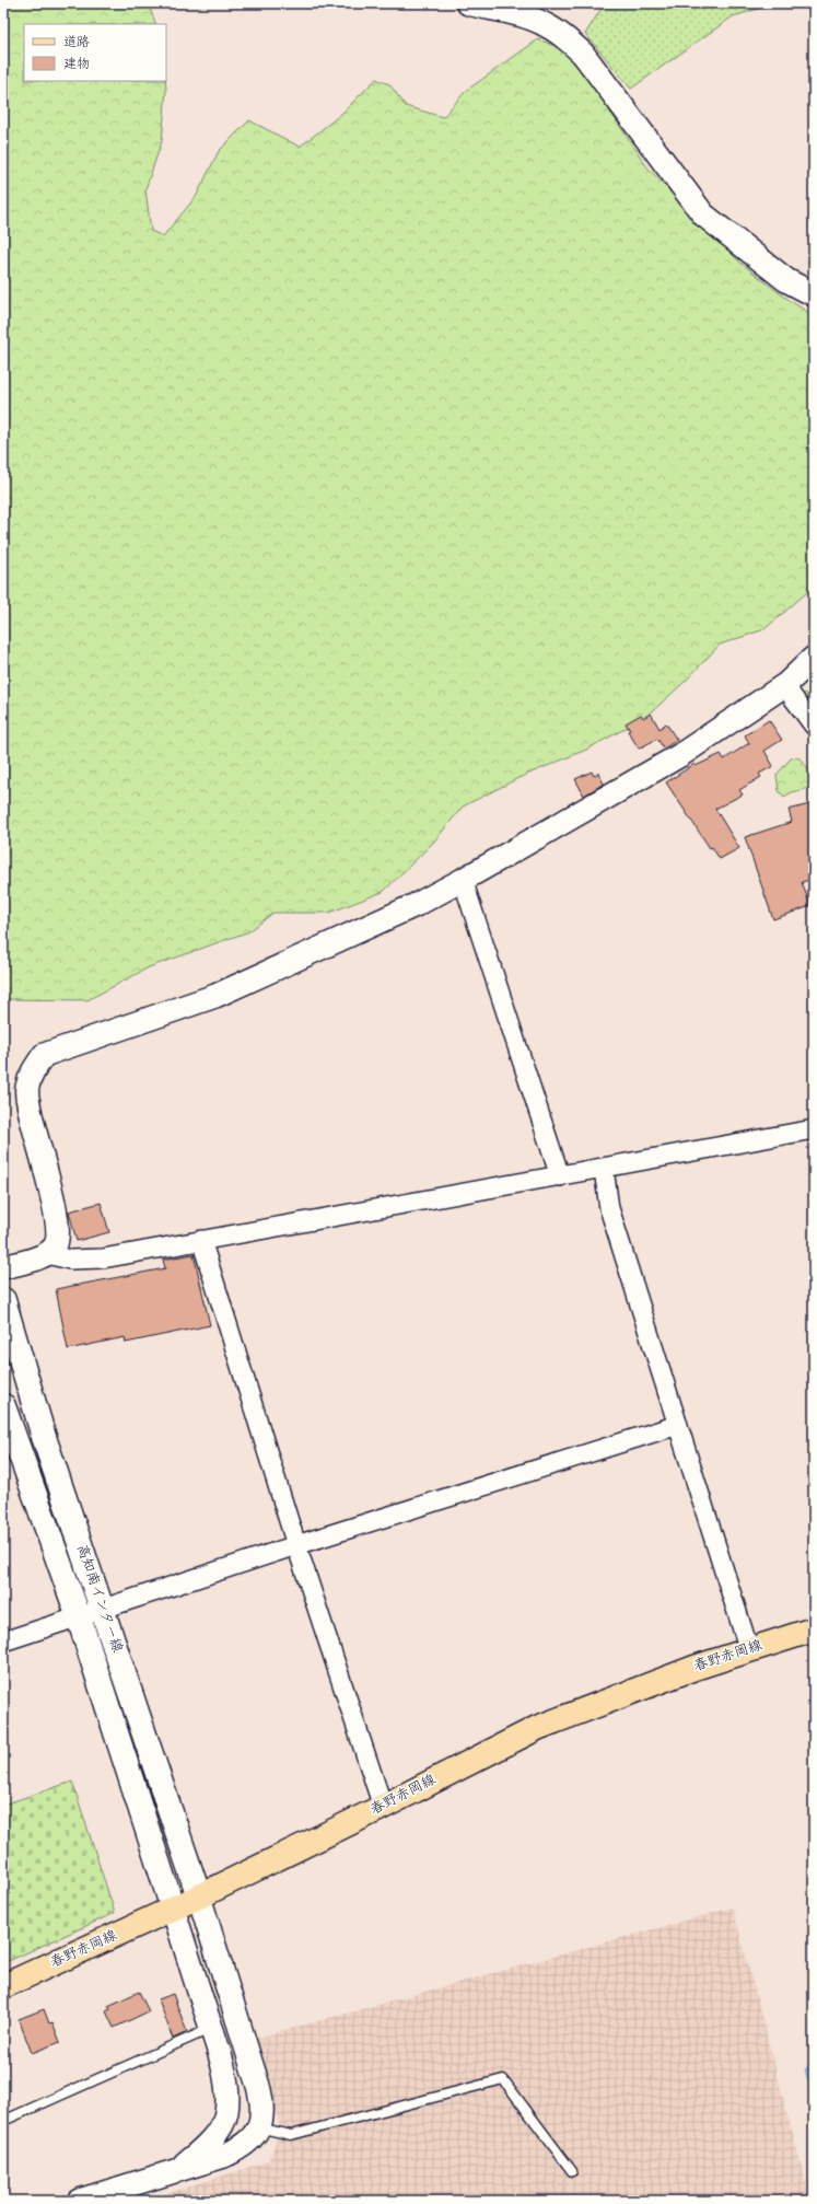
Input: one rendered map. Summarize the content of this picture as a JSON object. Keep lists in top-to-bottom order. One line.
{"streets":{"main road":["高知南インター線","春野赤岡線"]},"crossings":[["高知南インター線","春野赤岡線"]],"legend":["道路","建物"]}
